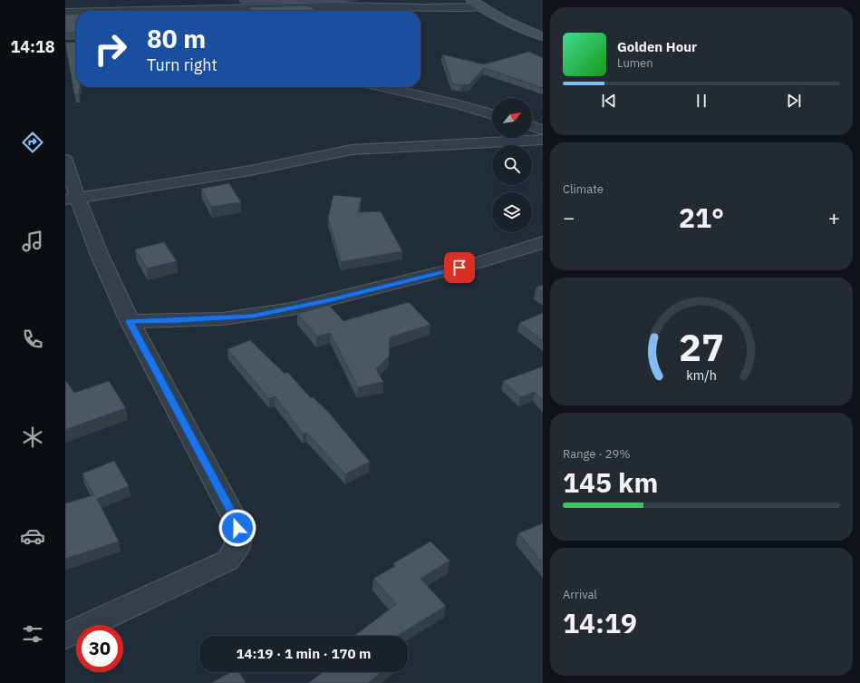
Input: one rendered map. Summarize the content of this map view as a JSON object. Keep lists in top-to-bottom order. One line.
{"north":"top right","page":{"tabs":"14:18","turn":["80 m","Turn right"],"song":["Golden Hour","Lumen"],"tile":["Climate",["Range · 29%","145 km"],["Arrival","14:19"]],"heat":["−","21°","+"],"limit":"30","trip":"14:19 · 1 min · 170 m","gauge":["27","km/h"]}}
